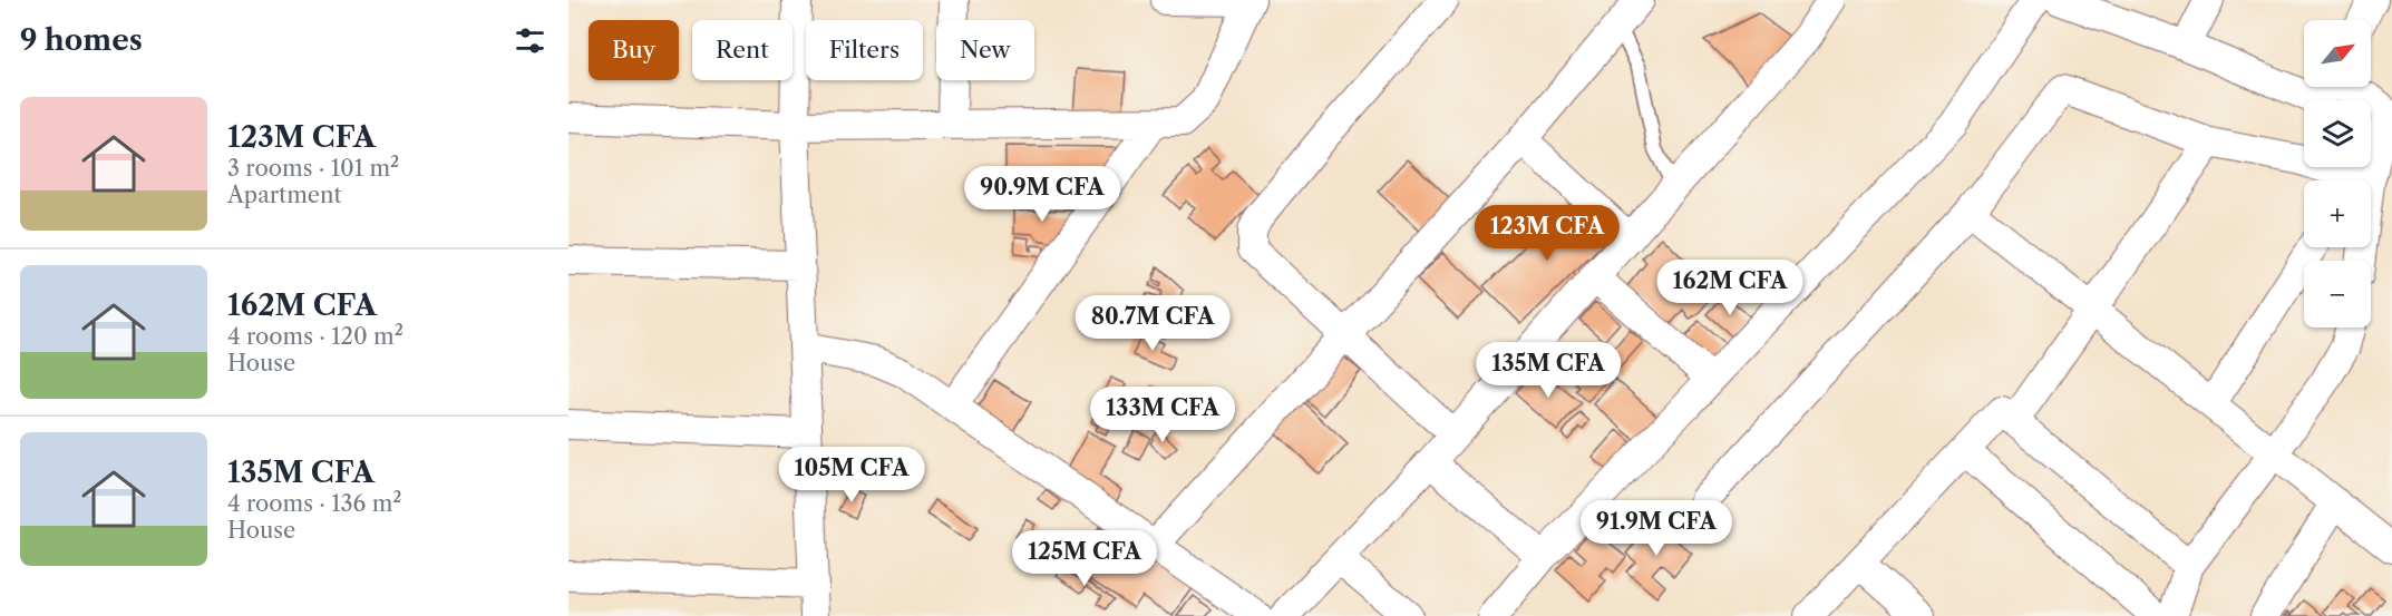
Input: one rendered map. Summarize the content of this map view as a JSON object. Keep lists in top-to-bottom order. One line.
{"north":"top right","page":{"heading":"9 homes","map_buttons":["+","−"],"chip":["Buy","Rent","Filters","New"],"list":[{"name":"123M CFA","note":"3 rooms · 101 m² · Apartment"},{"name":"162M CFA","note":"4 rooms · 120 m² · House"},{"name":"135M CFA","note":"4 rooms · 136 m² · House"}],"price":["90.9M CFA","123M CFA","162M CFA","80.7M CFA","135M CFA","133M CFA","105M CFA","91.9M CFA","125M CFA"]}}
